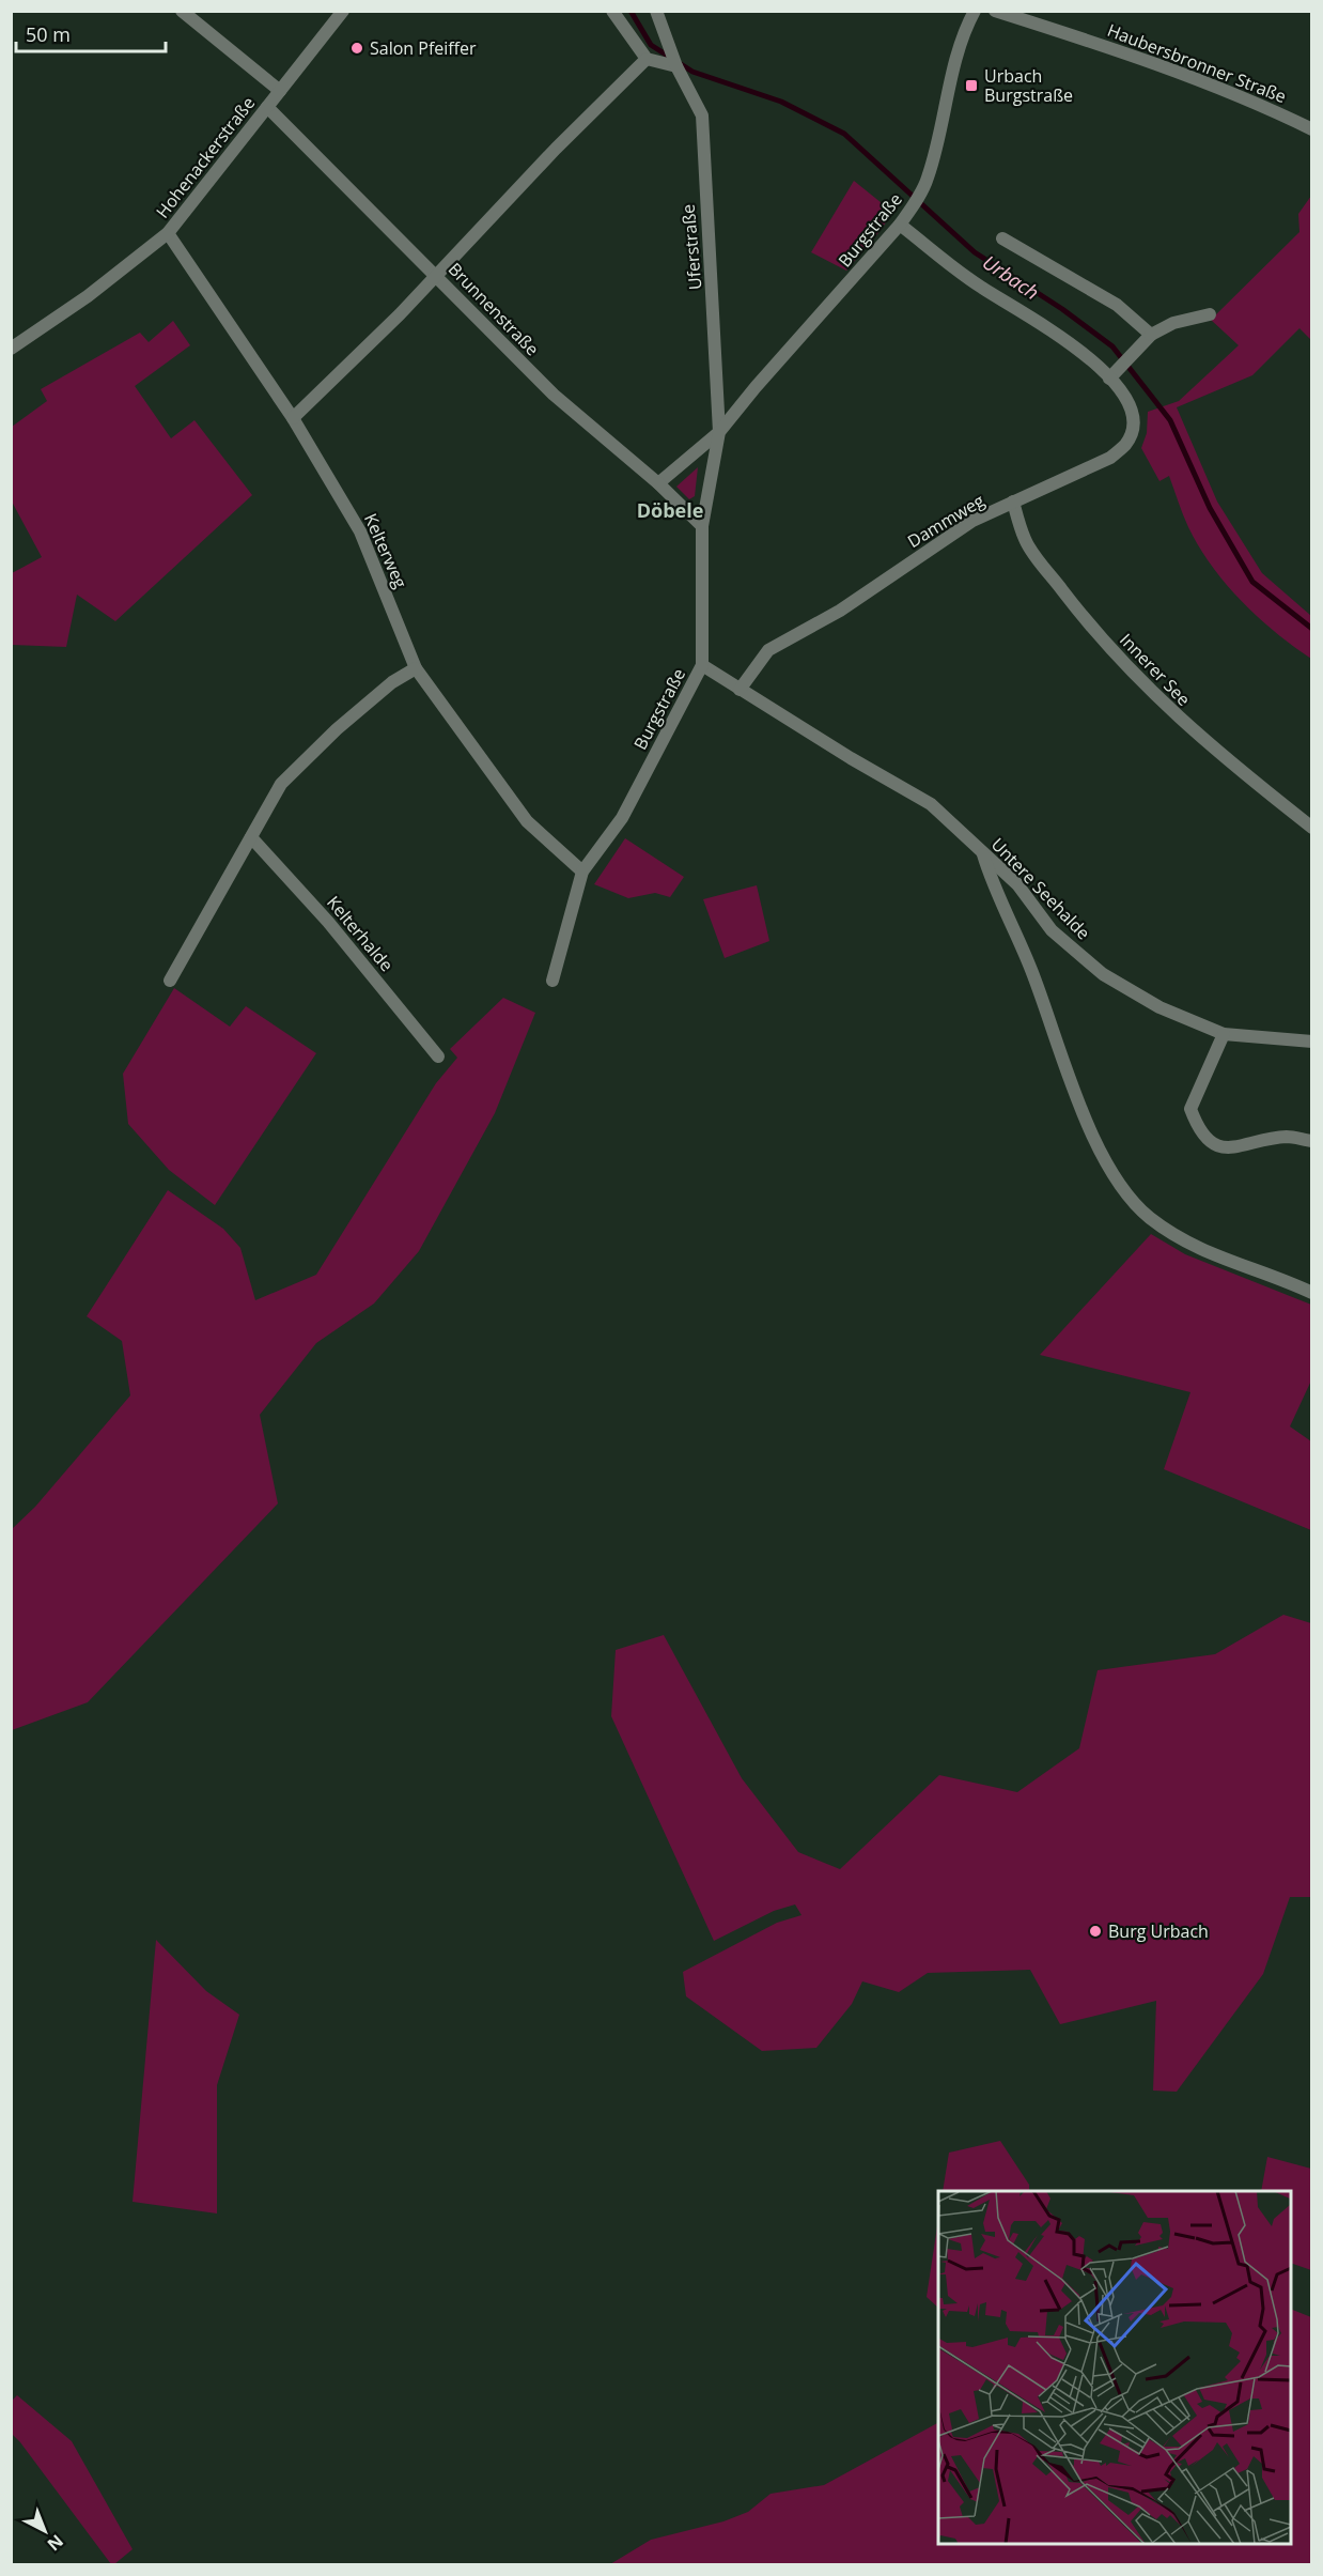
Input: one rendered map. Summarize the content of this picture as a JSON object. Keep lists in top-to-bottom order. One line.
{"streets":{"street":["Haubersbronner Straße","Hohenackerstraße","Burgstraße","Uferstraße","Brunnenstraße","Dammweg","Kelterweg","Innerer See","Untere Seehalde","Kelterhalde"]},"crossings":[["Hohenackerstraße","Brunnenstraße"],["Hohenackerstraße","Kelterweg"],["Burgstraße","Uferstraße"],["Burgstraße","Brunnenstraße"],["Burgstraße","Dammweg"],["Burgstraße","Kelterweg"],["Burgstraße","Untere Seehalde"],["Dammweg","Innerer See"],["Dammweg","Untere Seehalde"]],"districts":["Döbele"],"water":["Urbach"],"places":{"other":["Salon Pfeiffer","Burg Urbach"],"transit":["Urbach Burgstraße"]},"scale_bar":"50 m","north":"bottom right"}
